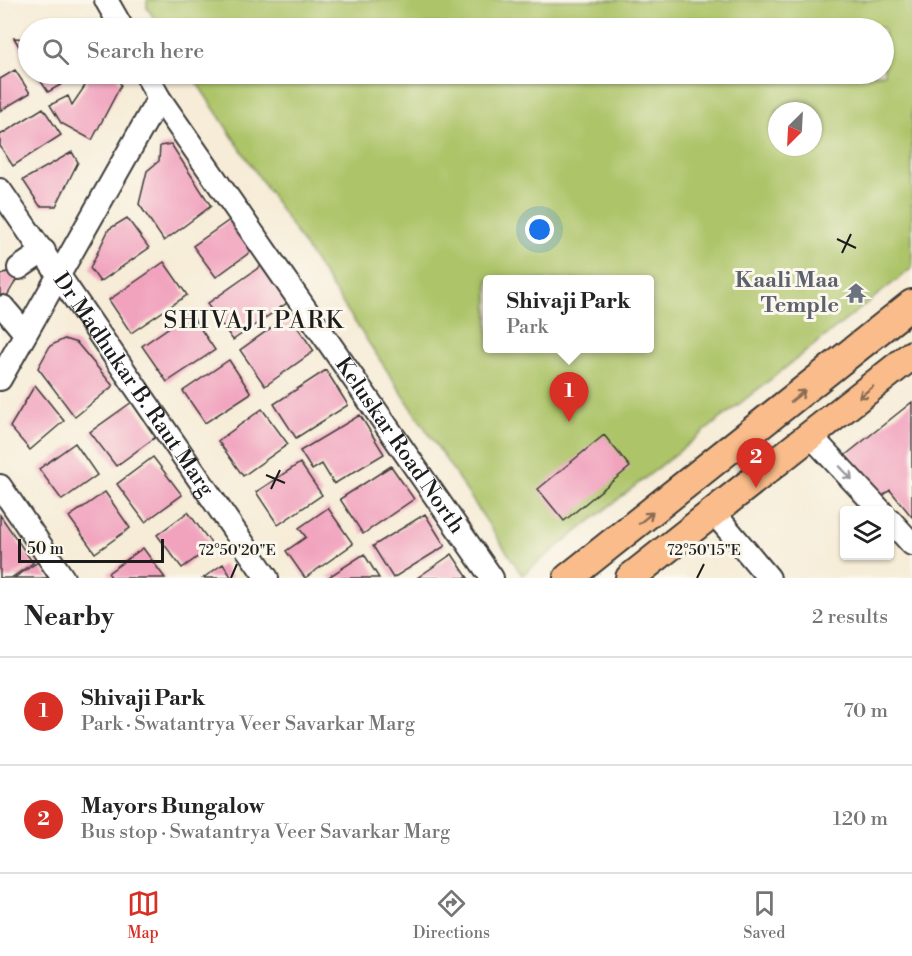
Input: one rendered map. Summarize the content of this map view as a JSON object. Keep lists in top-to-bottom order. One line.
{"streets":{"street":["Dr Madhukar B. Raut Marg","Keluskar Road North"]},"districts":["SHIVAJI PARK"],"places":{"temple":["Kaali Maa Temple"]},"scale_bar":"50 m","north":"bottom left","page":{"search":"Search here","popup":["Shivaji Park","Park"],"pins":["1","2"],"scale":"50 m","heading":["Nearby","2 results"],"list":[{"mark":"1","name":"Shivaji Park","note":"Park · Swatantrya Veer Savarkar Marg","value":"70 m"},{"mark":"2","name":"Mayors Bungalow","note":"Bus stop · Swatantrya Veer Savarkar Marg","value":"120 m"}],"nav":["Map","Directions","Saved"]},"coordinates":["72°50'20\"E","72°50'15\"E"]}
